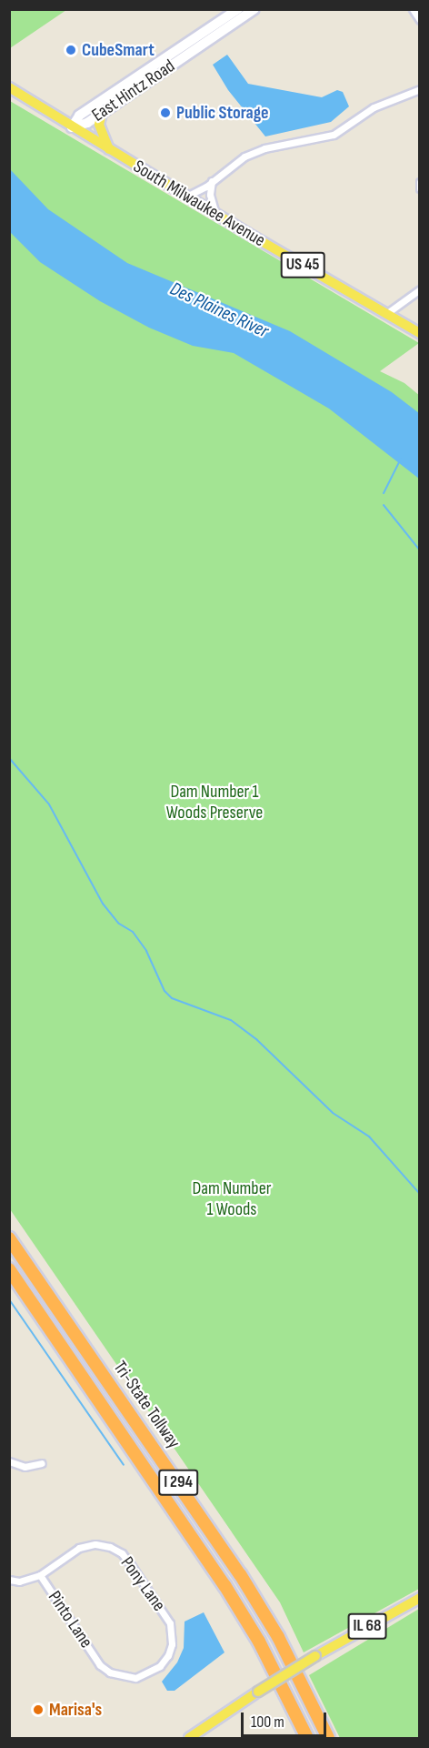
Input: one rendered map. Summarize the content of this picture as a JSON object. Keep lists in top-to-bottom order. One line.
{"streets":{"highway":["Tri-State Tollway","I 294"],"main road":["East Hintz Road","South Milwaukee Avenue","US 45","IL 68"],"street":["Pony Lane","Pinto Lane"]},"crossings":[["East Hintz Road","South Milwaukee Avenue"],["Pony Lane","Pinto Lane"]],"water":["Des Plaines River"],"parks":["Dam Number 1 Woods Preserve","Dam Number 1 Woods"],"places":["CubeSmart","Public Storage","Marisa's"],"scale_bar":"100 m"}
